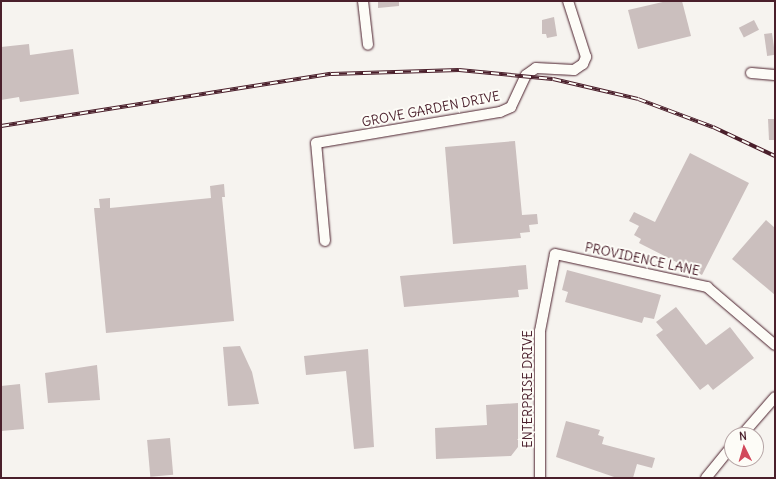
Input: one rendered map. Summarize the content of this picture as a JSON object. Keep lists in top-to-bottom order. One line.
{"streets":{"street":["GROVE GARDEN DRIVE","PROVIDENCE LANE","ENTERPRISE DRIVE"]},"crossings":[["PROVIDENCE LANE","ENTERPRISE DRIVE"]],"north":"top"}
